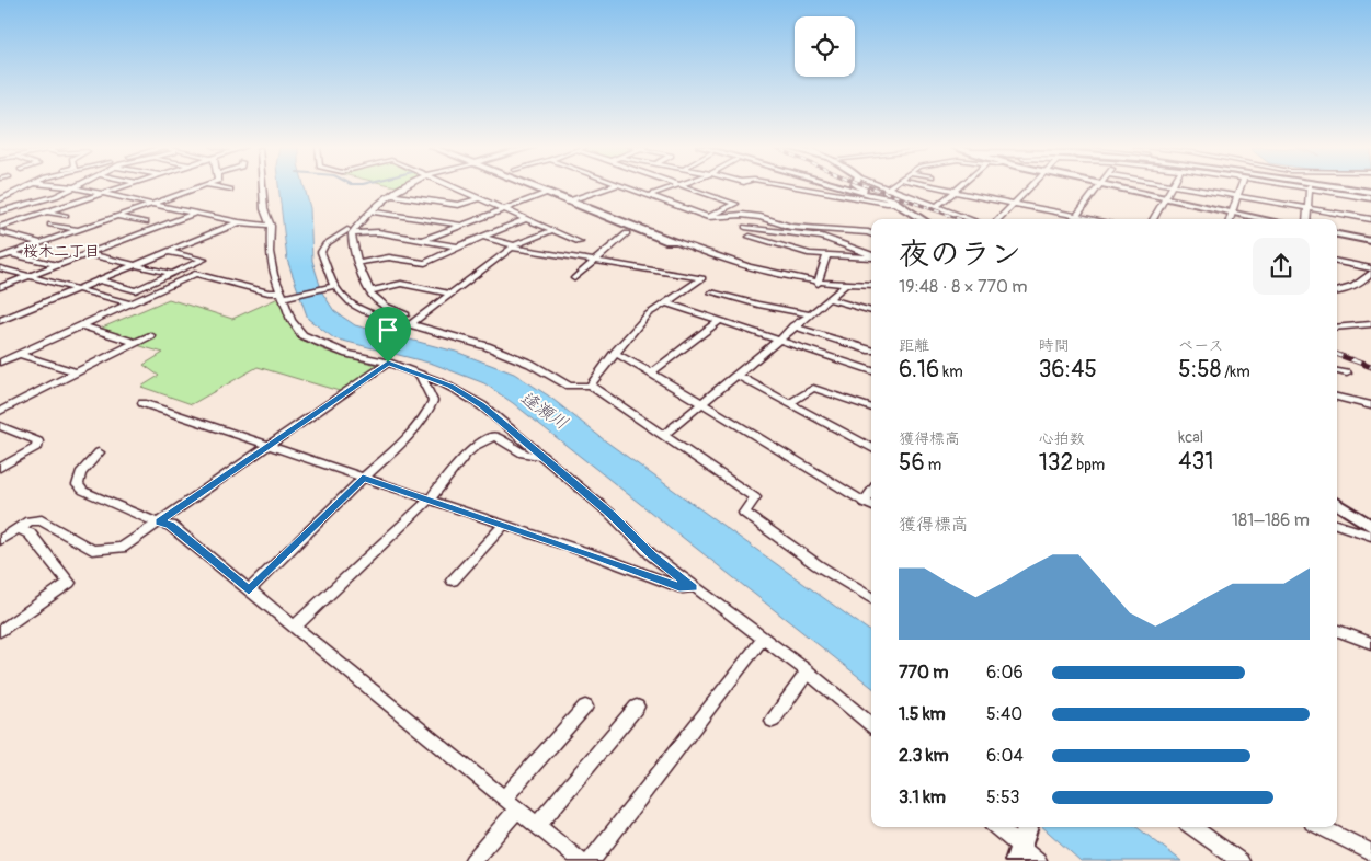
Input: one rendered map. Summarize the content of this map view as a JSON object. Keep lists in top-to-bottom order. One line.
{"districts":["桜木二丁目"],"water":["逢瀬川"],"page":{"heading":["夜のラン","19:48 · 8 × 770 m"],"stats":[["距離","6.16 km"],["時間","36:45"],["ペース","5:58 /km"],["獲得標高","56 m"],["心拍数","132 bpm"],["kcal","431"]],"chart":["獲得標高","181–186 m"],"list":[{"name":"770 m","note":"6:06"},{"name":"1.5 km","note":"5:40"},{"name":"2.3 km","note":"6:04"},{"name":"3.1 km","note":"5:53"}]}}
